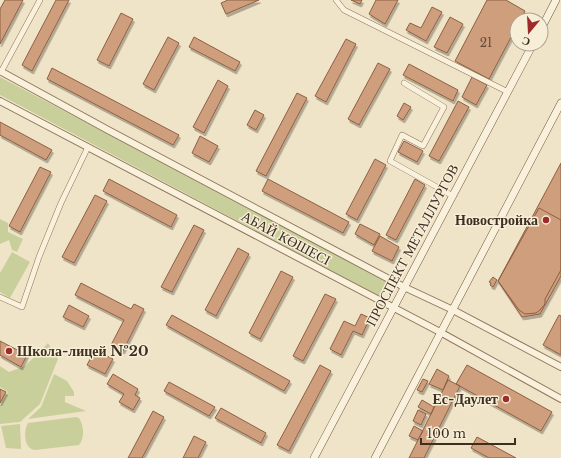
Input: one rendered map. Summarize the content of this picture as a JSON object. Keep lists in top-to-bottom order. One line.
{"streets":{"main road":["ПРОСПЕКТ МЕТАЛЛУРГОВ"],"street":["АБАЙ КӨШЕСІ"]},"crossings":[["АБАЙ КӨШЕСІ","ПРОСПЕКТ МЕТАЛЛУРГОВ"]],"places":["Новостройка","Школа-лицей №20","Ес-Даулет"],"house_numbers":["21"],"scale_bar":"100 m","north":"bottom"}
